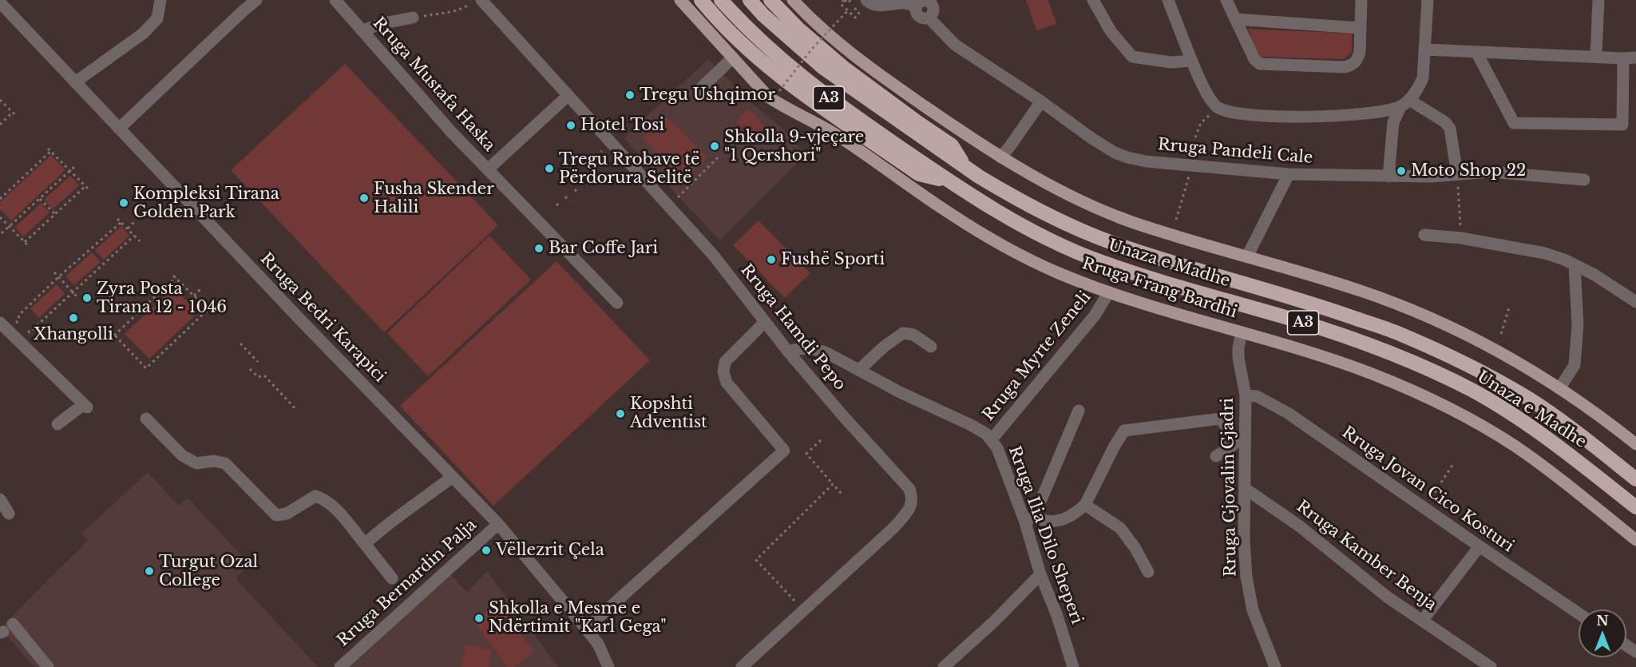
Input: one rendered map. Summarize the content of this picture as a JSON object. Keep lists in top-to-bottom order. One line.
{"streets":{"highway":["A3","Unaza e Madhe"],"main road":["Rruga Frang Bardhi"],"street":["Rruga Mustafa Haska","Rruga Pandeli Cale","Rruga Bedri Karapici","Rruga Hamdi Pepo","Rruga Myrte Zeneli","Rruga Gjovalin Gjadri","Rruga Jovan Cico Kosturi","Rruga Ilia Dilo Sheperi","Rruga Kamber Benja","Rruga Bernardin Palja"]},"crossings":[["Rruga Mustafa Haska","Rruga Hamdi Pepo"],["Rruga Frang Bardhi","Rruga Myrte Zeneli"],["Rruga Frang Bardhi","Rruga Gjovalin Gjadri"],["Rruga Bedri Karapici","Rruga Bernardin Palja"],["Rruga Hamdi Pepo","Rruga Ilia Dilo Sheperi"],["Rruga Myrte Zeneli","Rruga Ilia Dilo Sheperi"],["Rruga Gjovalin Gjadri","Rruga Jovan Cico Kosturi"],["Rruga Gjovalin Gjadri","Rruga Kamber Benja"]],"places":["Tregu Ushqimor","Hotel Tosi","Shkolla 9-vjeçare \"1 Qershori\"","Tregu Rrobave të Përdorura Selitë","Moto Shop 22","Fusha Skender Halili","Kompleksi Tirana Golden Park","Bar Coffe Jari","Fushë Sporti","Zyra Posta Tirana 12 - 1046","Xhangolli","Kopshti Adventist","Vëllezrit Çela","Turgut Ozal College","Shkolla e Mesme e Ndërtimit \"Karl Gega\""],"north":"top"}
